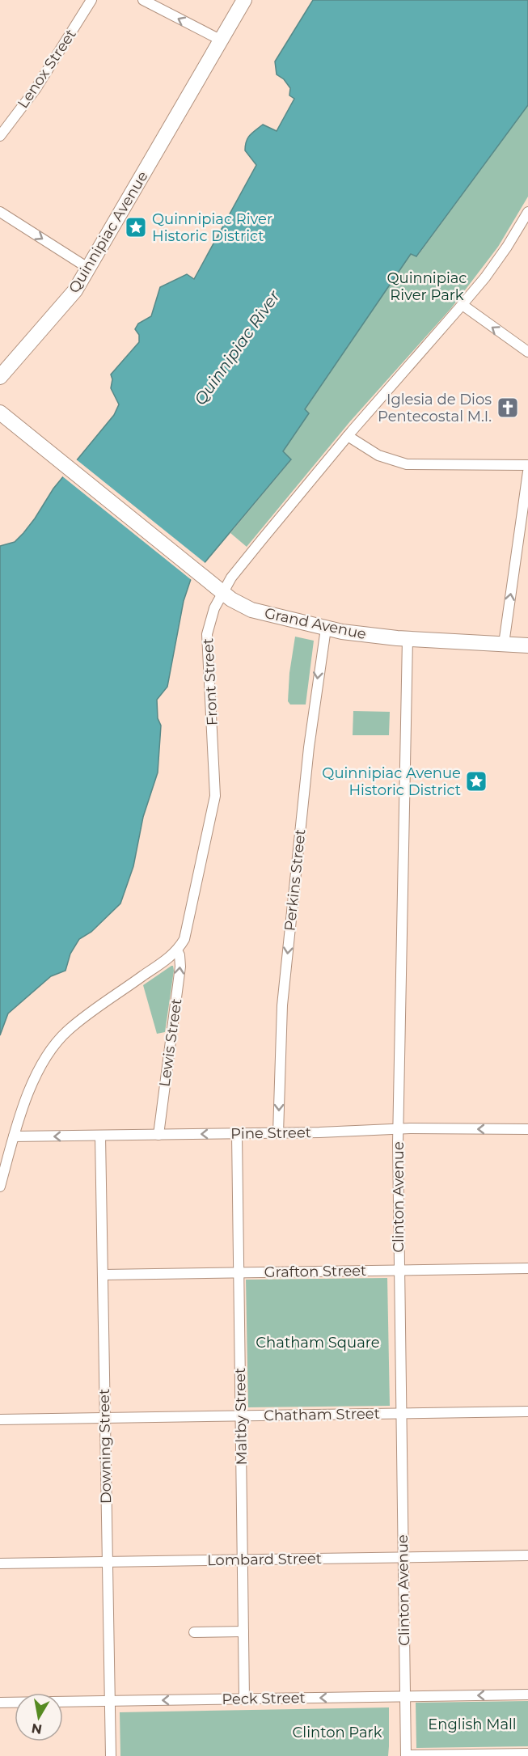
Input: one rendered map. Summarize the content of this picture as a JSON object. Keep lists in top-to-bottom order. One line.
{"streets":{"main road":["Quinnipiac Avenue","Grand Avenue"],"street":["Lenox Street","Front Street","Perkins Street","Lewis Street","Pine Street","Clinton Avenue","Grafton Street","Chatham Street","Maltby Street","Downing Street","Lombard Street","Peck Street"]},"crossings":[["Grand Avenue","Front Street"],["Grand Avenue","Perkins Street"],["Grand Avenue","Clinton Avenue"],["Front Street","Lewis Street"],["Front Street","Pine Street"],["Perkins Street","Pine Street"],["Lewis Street","Pine Street"],["Pine Street","Clinton Avenue"],["Pine Street","Maltby Street"],["Pine Street","Downing Street"],["Clinton Avenue","Grafton Street"],["Clinton Avenue","Chatham Street"],["Clinton Avenue","Lombard Street"],["Clinton Avenue","Peck Street"],["Grafton Street","Maltby Street"],["Grafton Street","Downing Street"],["Chatham Street","Maltby Street"],["Chatham Street","Downing Street"],["Maltby Street","Lombard Street"],["Maltby Street","Peck Street"],["Downing Street","Lombard Street"],["Downing Street","Peck Street"]],"one_way":["Perkins Street","Lewis Street","Pine Street"],"water":["Quinnipiac River"],"parks":["Quinnipiac River Park","Chatham Square","English Mall","Clinton Park"],"places":{"place":["Quinnipiac River Historic District","Quinnipiac Avenue Historic District"],"church":["Iglesia de Dios Pentecostal M.I."]},"north":"bottom"}
